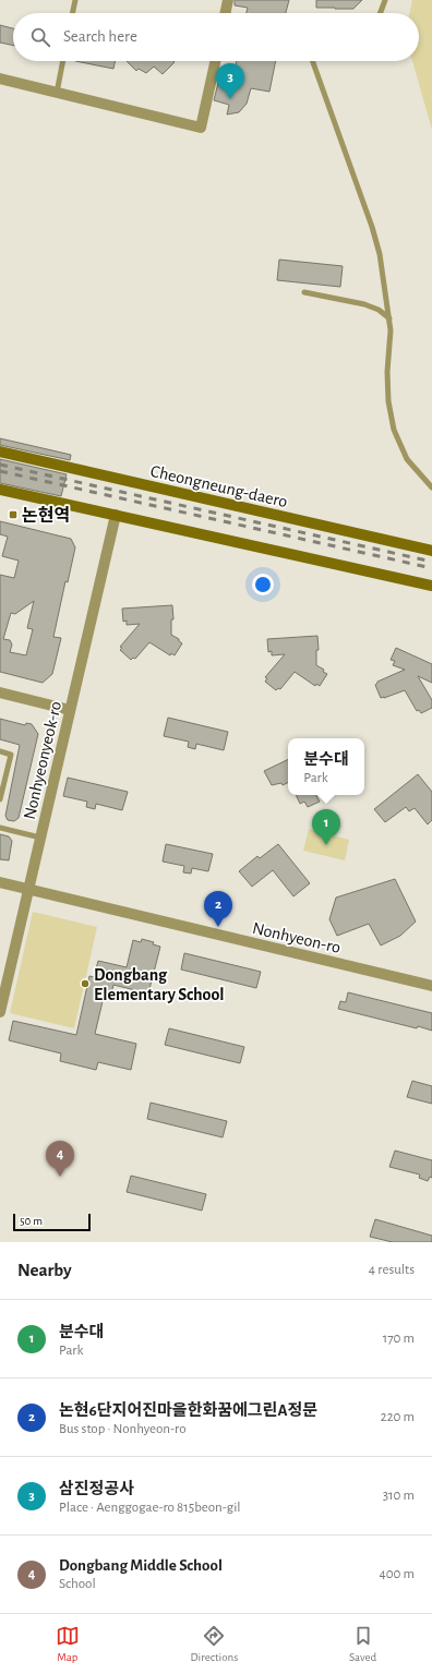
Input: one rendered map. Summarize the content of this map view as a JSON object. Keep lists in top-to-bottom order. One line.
{"streets":{"main road":["Cheongneung-daero"],"street":["Nonhyeonyeok-ro","Nonhyeon-ro"]},"crossings":[["Nonhyeonyeok-ro","Nonhyeon-ro"]],"places":{"transit":["논현역"],"other":["Dongbang Elementary School"]},"scale_bar":"50 m","page":{"search":"Search here","pins":["3","1","2","4"],"popup":["분수대","Park"],"scale":"50 m","heading":["Nearby","4 results"],"list":[{"mark":"1","name":"분수대","note":"Park","value":"170 m"},{"mark":"2","name":"논현6단지어진마을한화꿈에그린A정문","note":"Bus stop · Nonhyeon-ro","value":"220 m"},{"mark":"3","name":"삼진정공사","note":"Place · Aenggogae-ro 815beon-gil","value":"310 m"},{"mark":"4","name":"Dongbang Middle School","note":"School","value":"400 m"}],"nav":["Map","Directions","Saved"]}}
